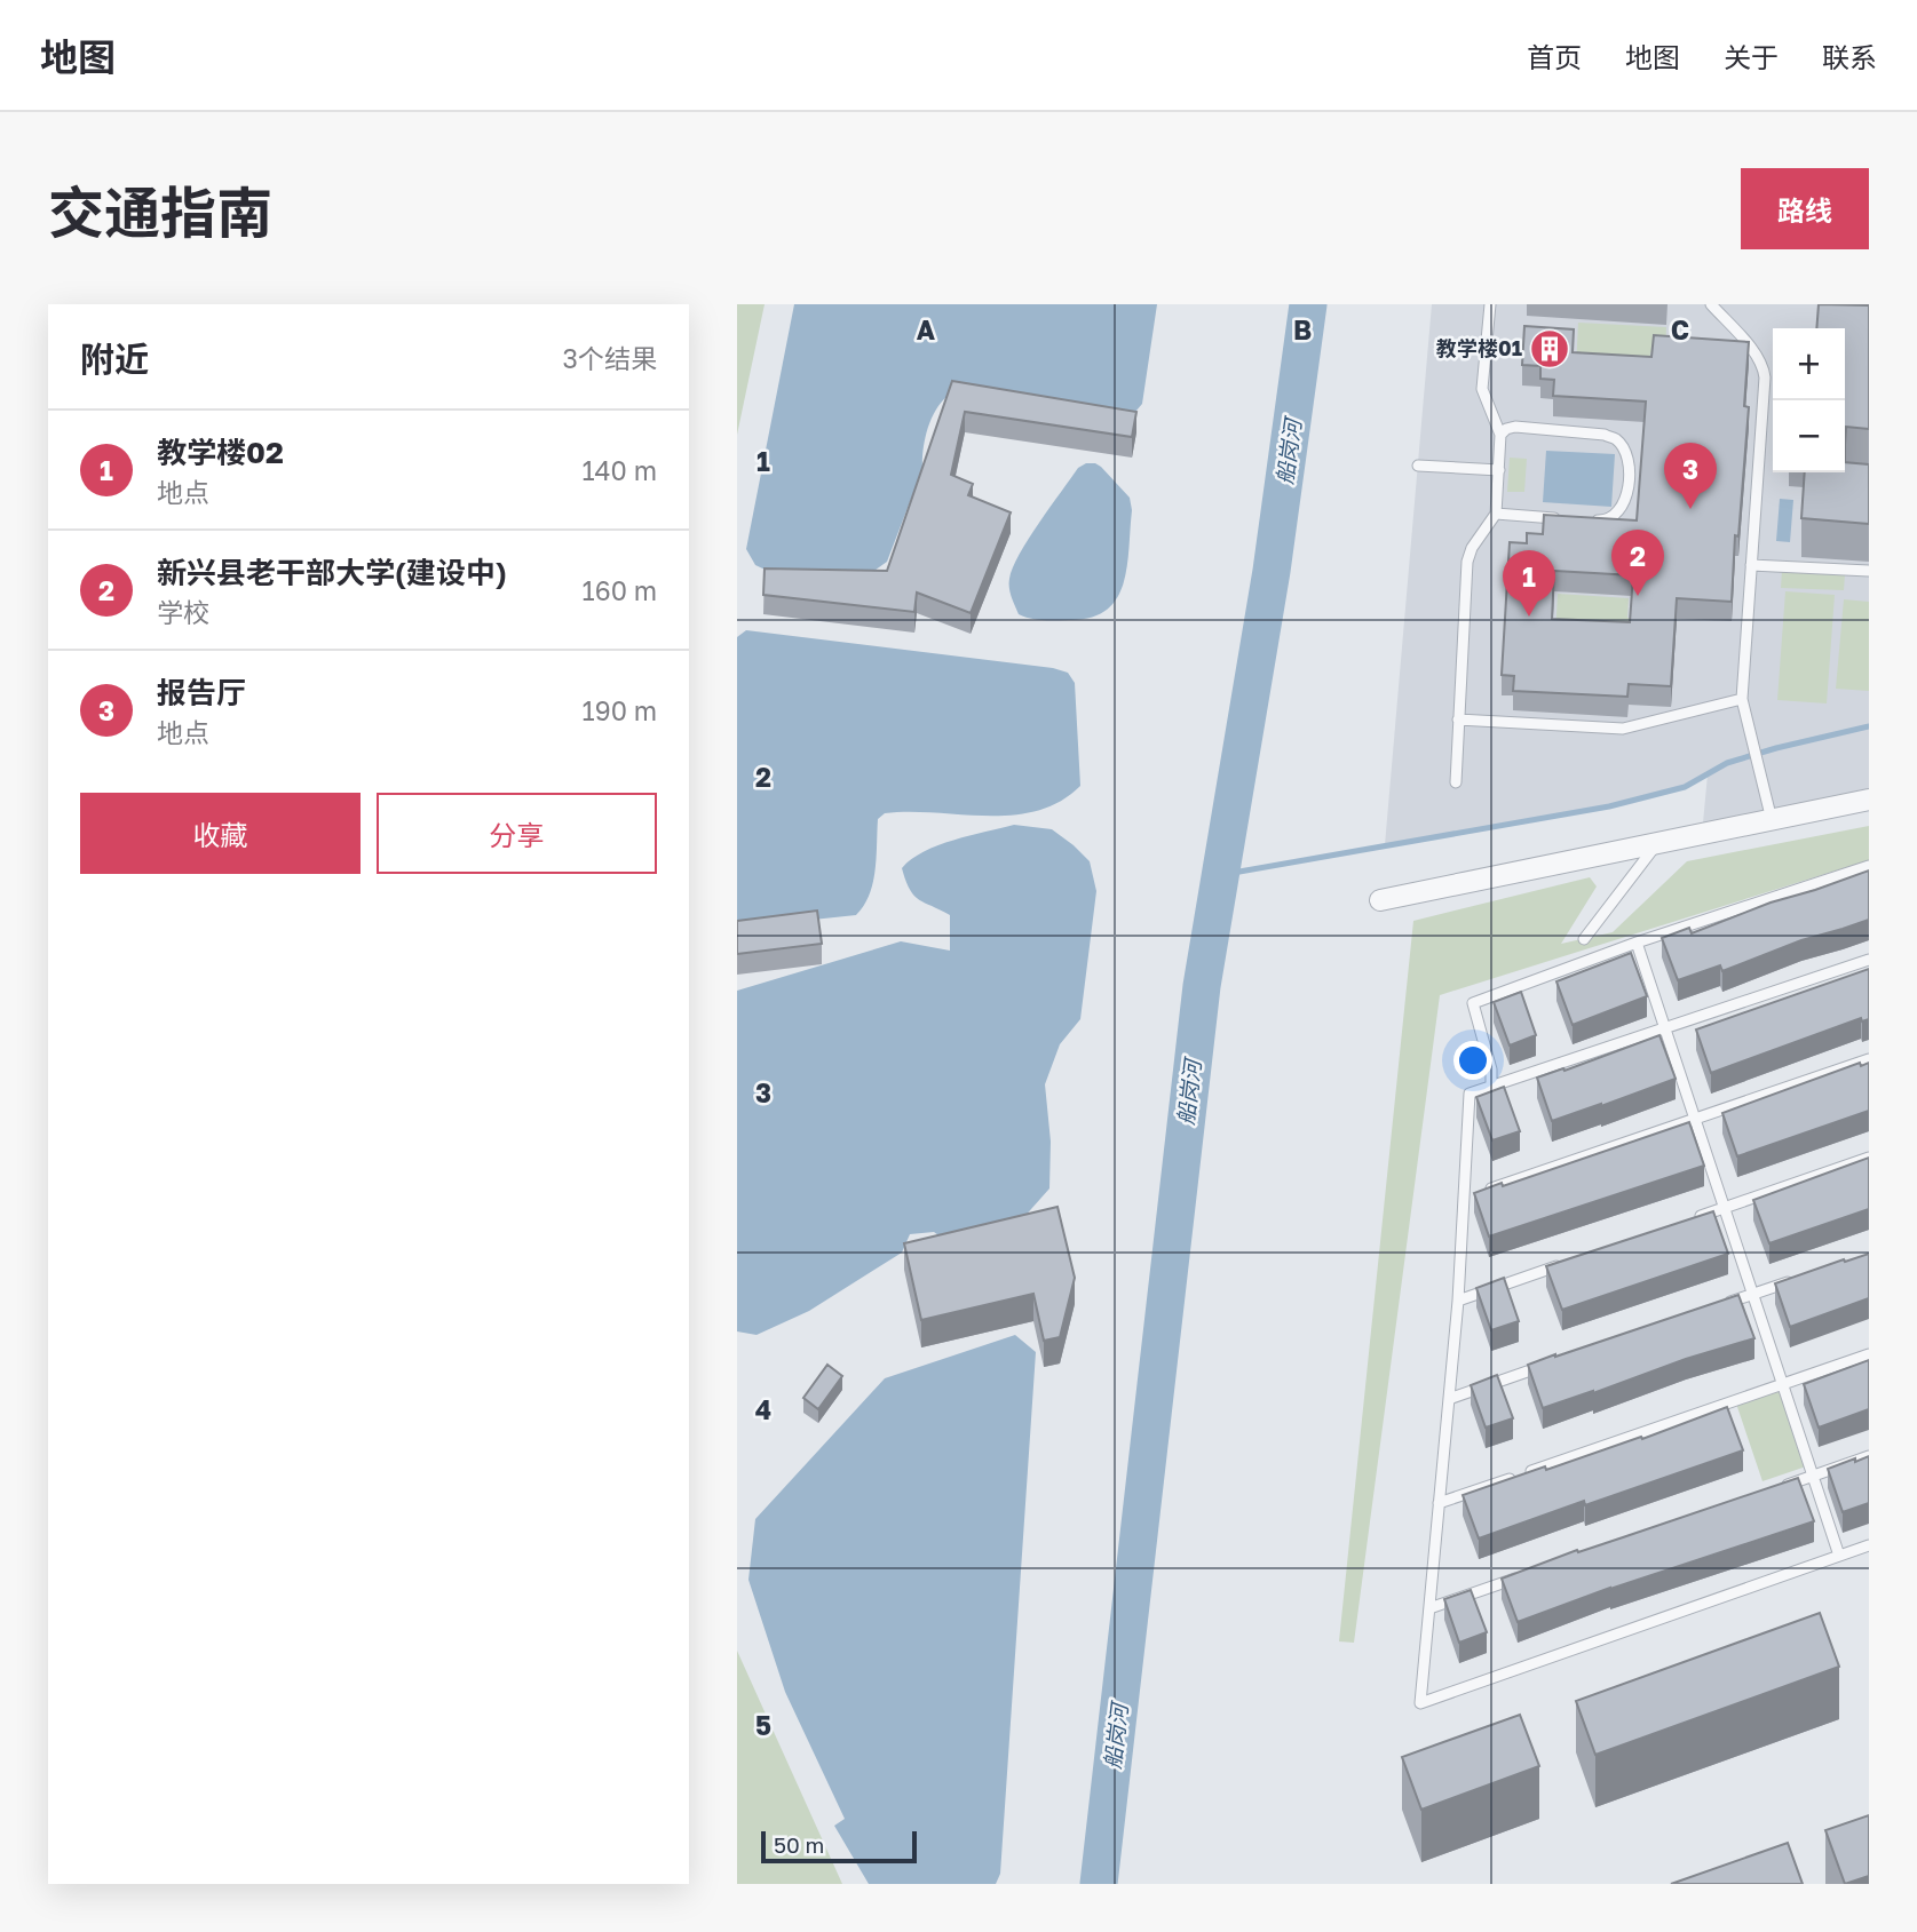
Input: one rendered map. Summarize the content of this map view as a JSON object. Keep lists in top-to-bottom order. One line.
{"water":["船岗河"],"places":{"building":["教学楼01"]},"scale_bar":"50 m","page":{"header":"地图","nav":["首页","地图","关于","联系"],"title":"交通指南","buttons":["路线",["收藏","分享"]],"heading":["附近","3个结果"],"map_buttons":["+","−"],"list":[{"mark":"1","name":"教学楼02","note":"地点","value":"140 m"},{"mark":"2","name":"新兴县老干部大学(建设中)","note":"学校","value":"160 m"},{"mark":"3","name":"报告厅","note":"地点","value":"190 m"}],"pins":["3","2","1"],"scale":"50 m"},"grid":{"columns":["A","B","C"],"rows":["1","2","3","4","5"]}}
